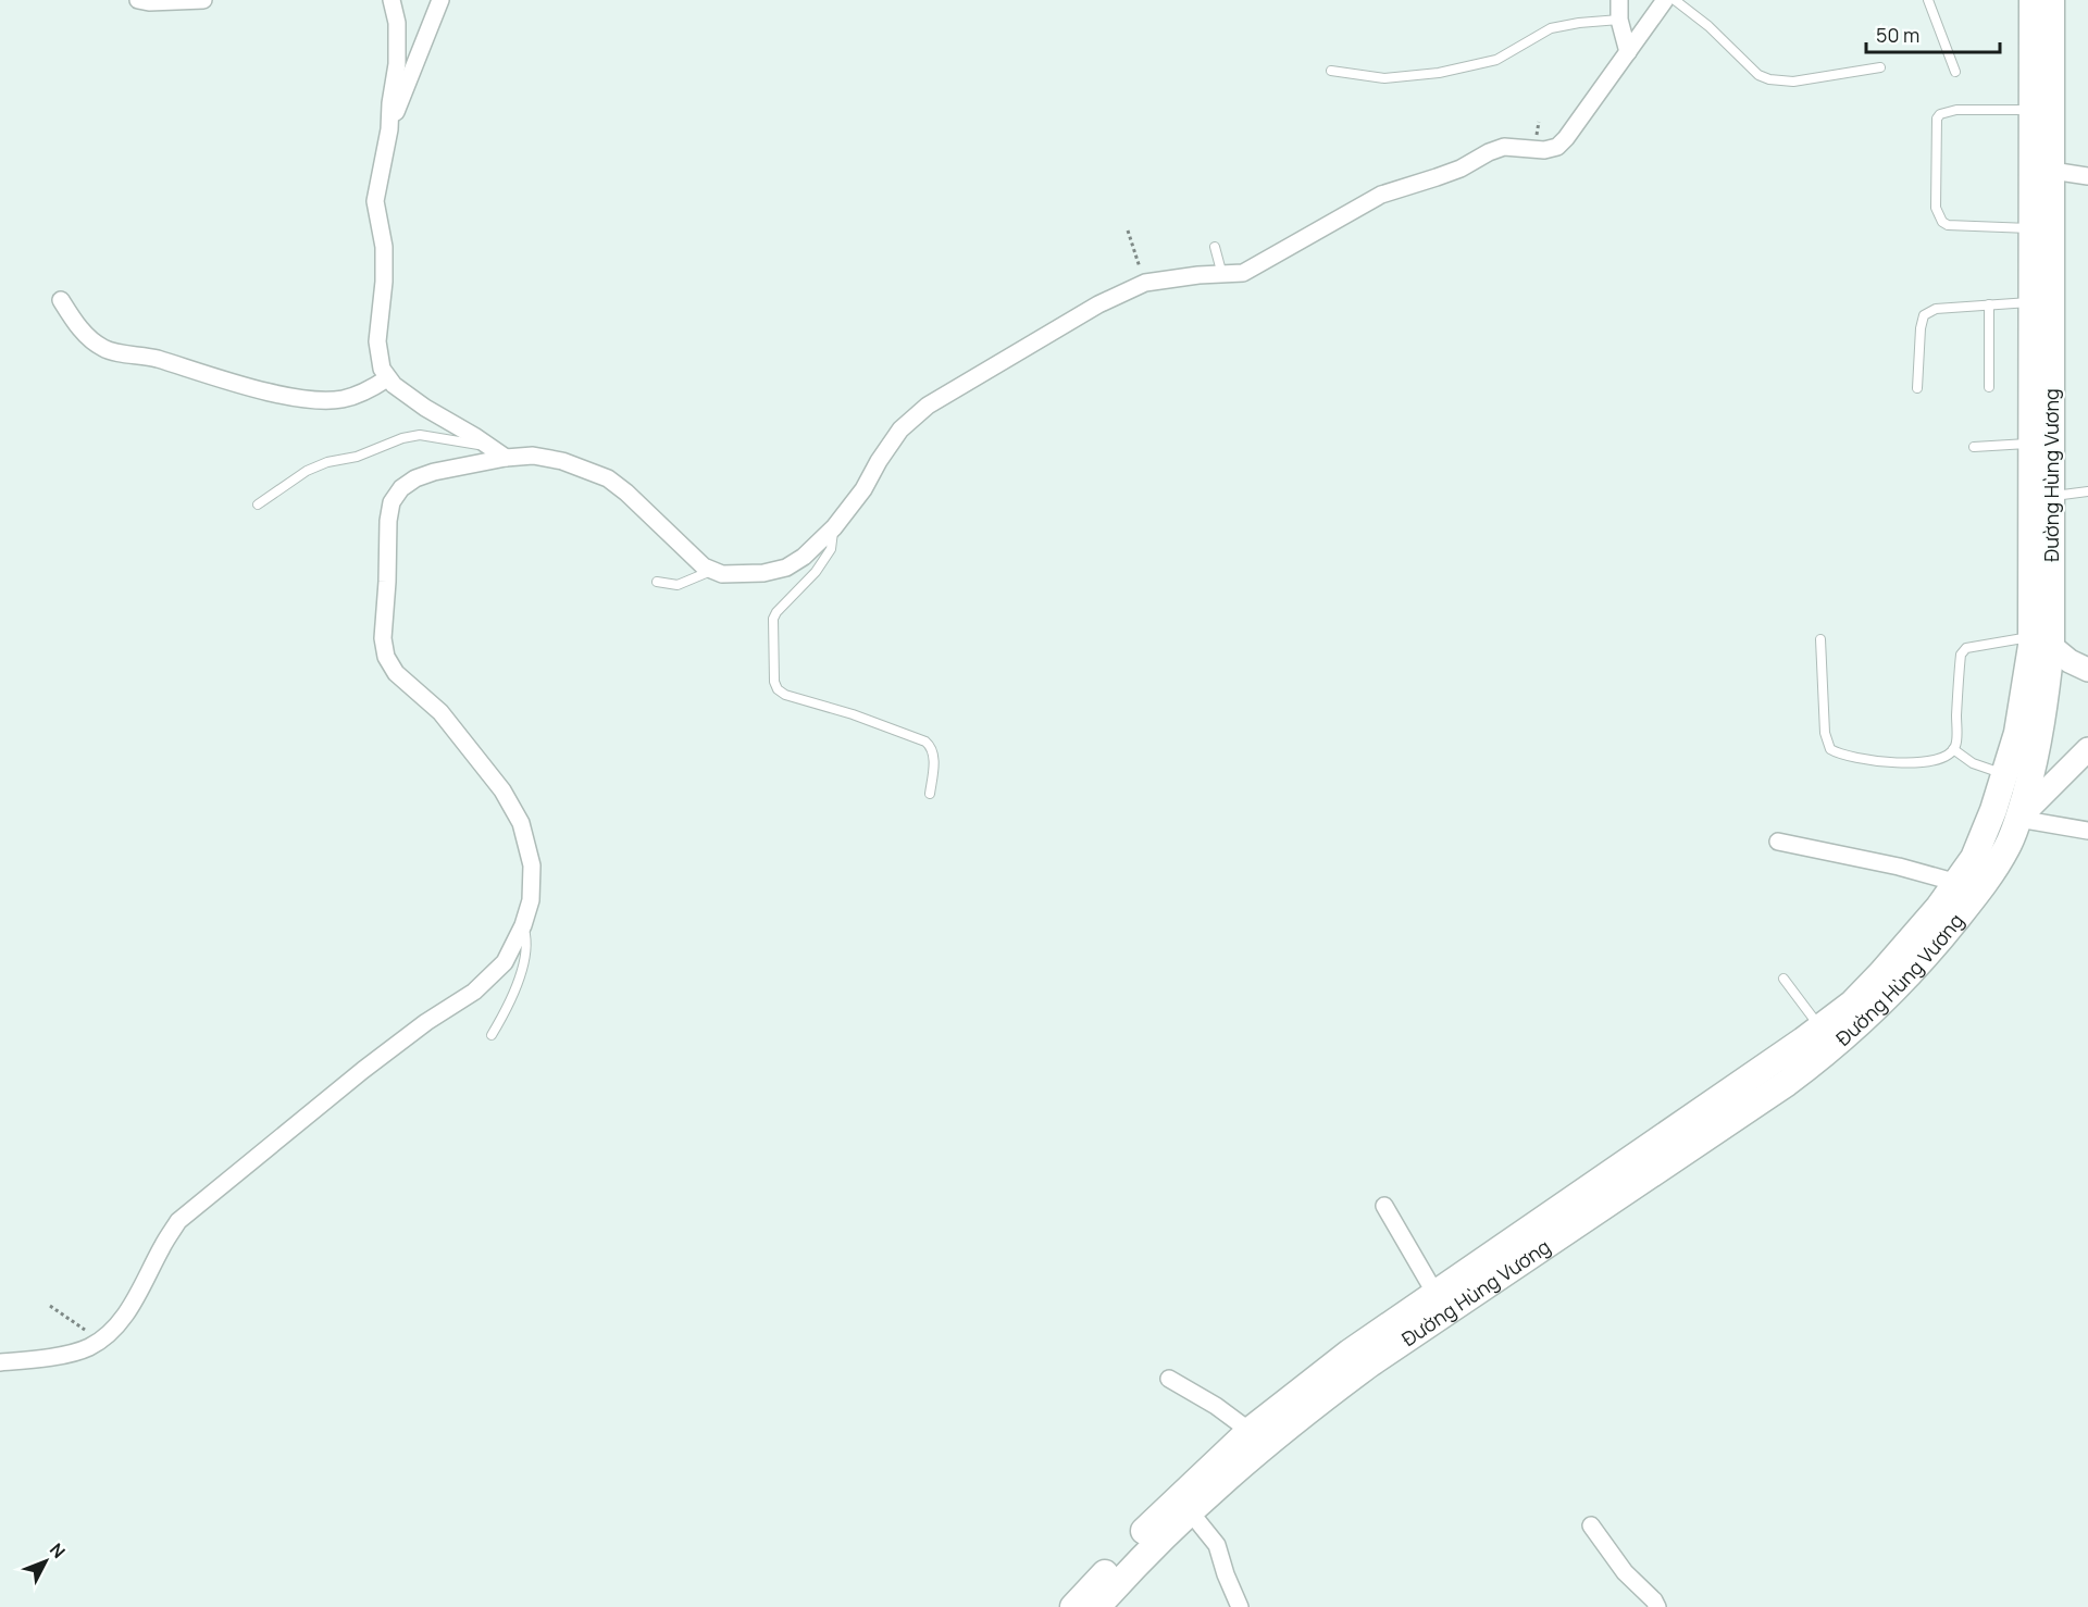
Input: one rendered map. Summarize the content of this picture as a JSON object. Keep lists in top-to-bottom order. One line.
{"streets":{"main road":["Đường Hùng Vương"]},"scale_bar":"50 m","north":"top right"}
